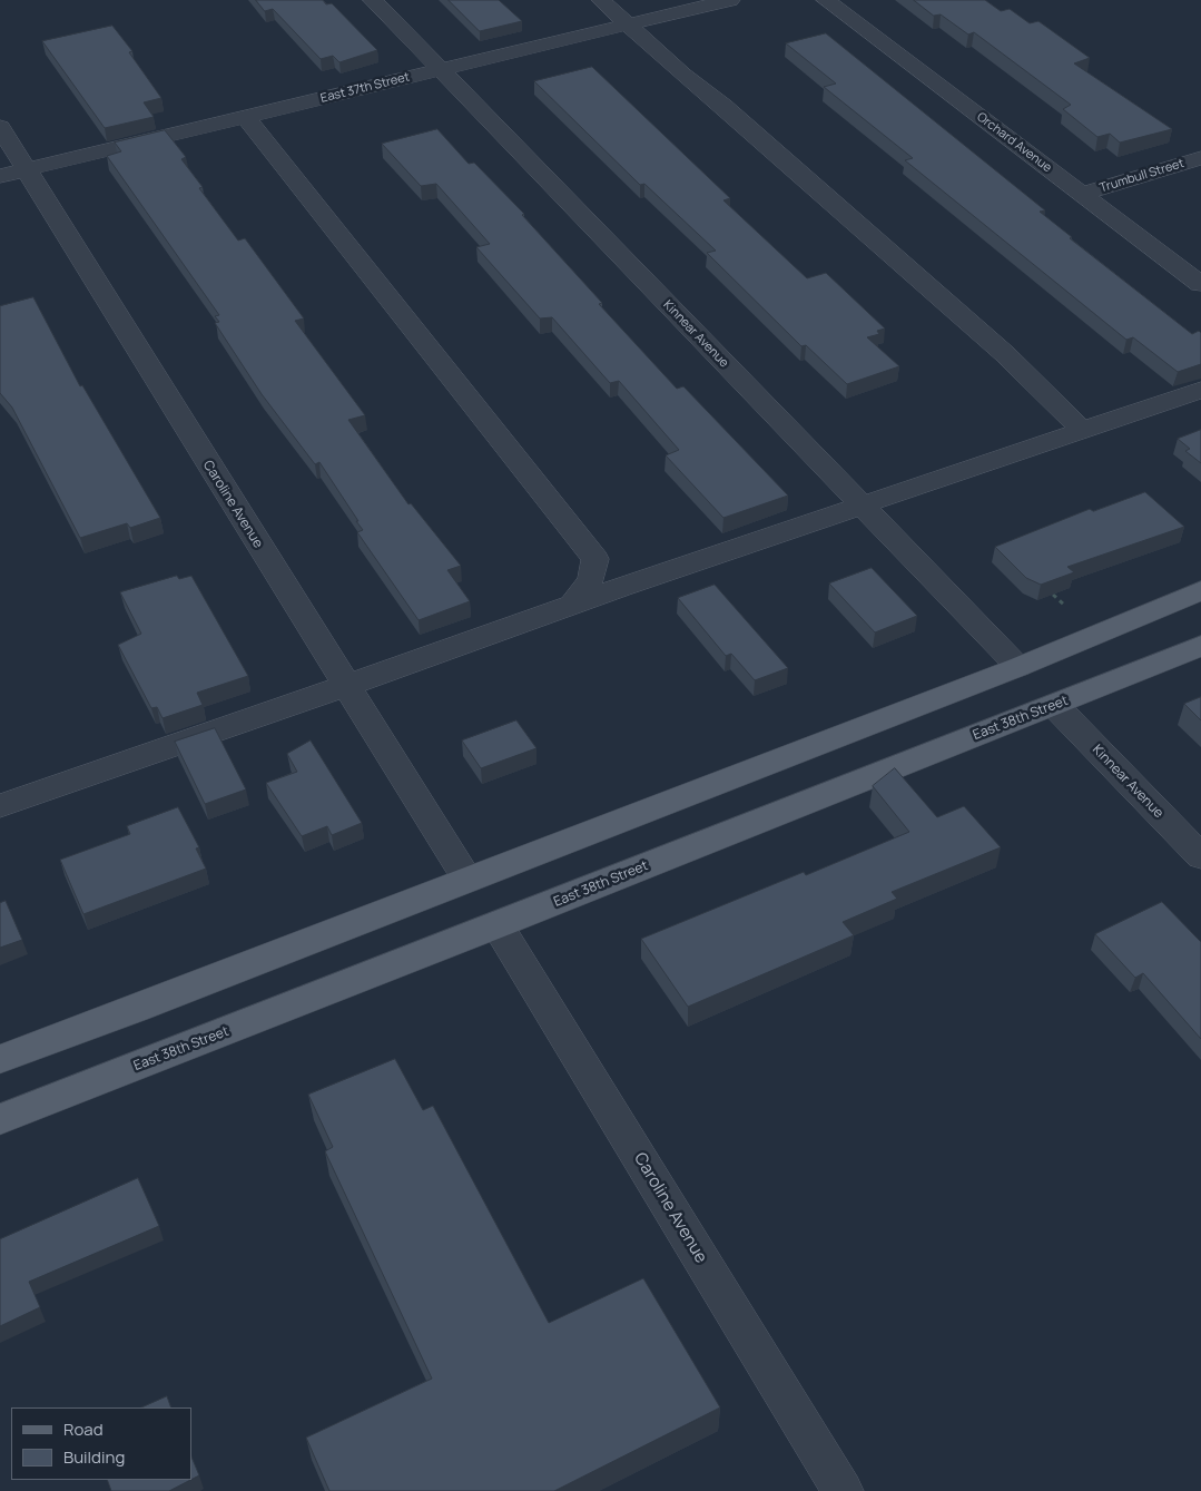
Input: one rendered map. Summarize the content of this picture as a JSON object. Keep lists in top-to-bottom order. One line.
{"streets":{"main road":["East 38th Street"],"street":["East 37th Street","Orchard Avenue","Trumbull Street","Kinnear Avenue","Caroline Avenue"]},"crossings":[["East 37th Street","Kinnear Avenue"],["East 37th Street","Caroline Avenue"],["Orchard Avenue","Trumbull Street"],["Kinnear Avenue","East 38th Street"],["Caroline Avenue","East 38th Street"]],"legend":["Road","Building"]}
